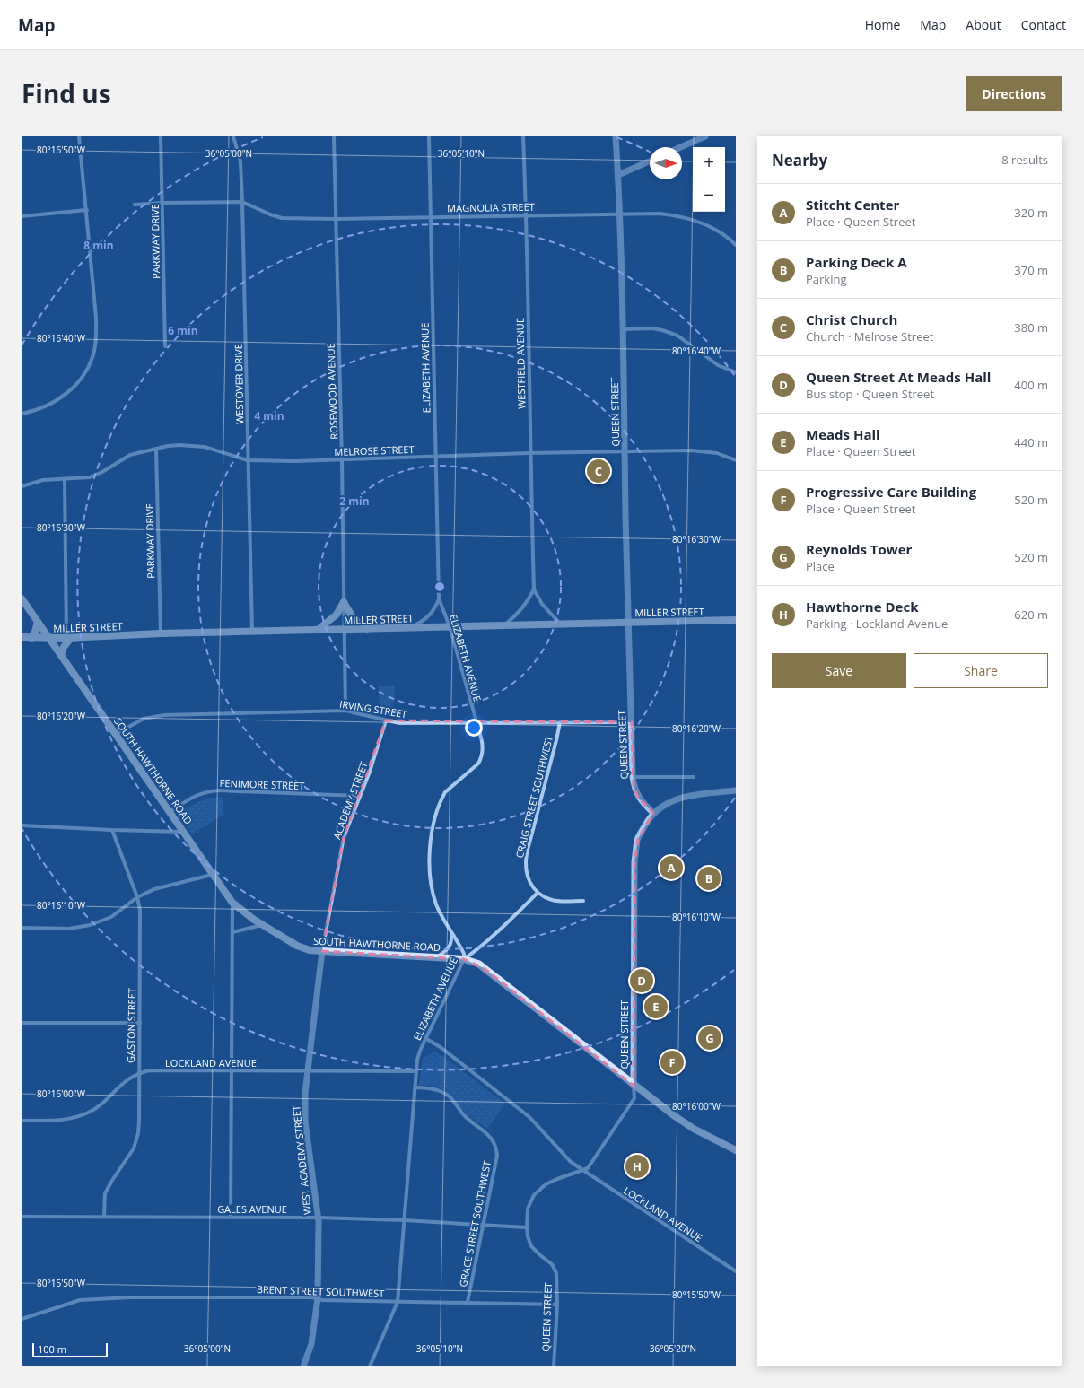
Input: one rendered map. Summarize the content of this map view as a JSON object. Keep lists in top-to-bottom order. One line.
{"streets":{"main road":["MILLER STREET","SOUTH HAWTHORNE ROAD"],"street":["MAGNOLIA STREET","PARKWAY DRIVE","WESTFIELD AVENUE","ELIZABETH AVENUE","WESTOVER DRIVE","ROSEWOOD AVENUE","QUEEN STREET","MELROSE STREET","IRVING STREET","FENIMORE STREET","CRAIG STREET SOUTHWEST","ACADEMY STREET","GASTON STREET","LOCKLAND AVENUE","WEST ACADEMY STREET","GALES AVENUE","GRACE STREET SOUTHWEST","BRENT STREET SOUTHWEST"]},"crossings":[["MAGNOLIA STREET","WESTFIELD AVENUE"],["MAGNOLIA STREET","ELIZABETH AVENUE"],["MAGNOLIA STREET","WESTOVER DRIVE"],["MAGNOLIA STREET","ROSEWOOD AVENUE"],["MAGNOLIA STREET","QUEEN STREET"],["PARKWAY DRIVE","MELROSE STREET"],["PARKWAY DRIVE","MILLER STREET"],["WESTFIELD AVENUE","MELROSE STREET"],["WESTFIELD AVENUE","MILLER STREET"],["ELIZABETH AVENUE","MELROSE STREET"],["ELIZABETH AVENUE","MILLER STREET"],["ELIZABETH AVENUE","IRVING STREET"],["ELIZABETH AVENUE","SOUTH HAWTHORNE ROAD"],["ELIZABETH AVENUE","LOCKLAND AVENUE"],["ELIZABETH AVENUE","GALES AVENUE"],["ELIZABETH AVENUE","GRACE STREET SOUTHWEST"],["ELIZABETH AVENUE","BRENT STREET SOUTHWEST"],["WESTOVER DRIVE","MELROSE STREET"],["WESTOVER DRIVE","MILLER STREET"],["ROSEWOOD AVENUE","MELROSE STREET"],["ROSEWOOD AVENUE","MILLER STREET"],["ROSEWOOD AVENUE","IRVING STREET"],["QUEEN STREET","MELROSE STREET"],["QUEEN STREET","MILLER STREET"],["QUEEN STREET","IRVING STREET"],["QUEEN STREET","SOUTH HAWTHORNE ROAD"],["QUEEN STREET","LOCKLAND AVENUE"],["QUEEN STREET","GALES AVENUE"],["QUEEN STREET","BRENT STREET SOUTHWEST"],["MILLER STREET","SOUTH HAWTHORNE ROAD"],["IRVING STREET","SOUTH HAWTHORNE ROAD"],["IRVING STREET","CRAIG STREET SOUTHWEST"],["IRVING STREET","ACADEMY STREET"],["SOUTH HAWTHORNE ROAD","FENIMORE STREET"],["SOUTH HAWTHORNE ROAD","ACADEMY STREET"],["SOUTH HAWTHORNE ROAD","WEST ACADEMY STREET"],["FENIMORE STREET","ACADEMY STREET"],["ACADEMY STREET","WEST ACADEMY STREET"],["GASTON STREET","LOCKLAND AVENUE"],["GASTON STREET","GALES AVENUE"],["LOCKLAND AVENUE","WEST ACADEMY STREET"],["WEST ACADEMY STREET","GALES AVENUE"],["WEST ACADEMY STREET","BRENT STREET SOUTHWEST"],["GALES AVENUE","GRACE STREET SOUTHWEST"],["GRACE STREET SOUTHWEST","BRENT STREET SOUTHWEST"]],"scale_bar":"100 m","north":"right","page":{"header":"Map","nav":["Home","Map","About","Contact"],"title":"Find us","buttons":["Directions",["Save","Share"]],"heading":["Nearby","8 results"],"map_buttons":["+","−"],"list":[{"mark":"A","name":"Stitcht Center","note":"Place · Queen Street","value":"320 m"},{"mark":"B","name":"Parking Deck A","note":"Parking","value":"370 m"},{"mark":"C","name":"Christ Church","note":"Church · Melrose Street","value":"380 m"},{"mark":"D","name":"Queen Street At Meads Hall","note":"Bus stop · Queen Street","value":"400 m"},{"mark":"E","name":"Meads Hall","note":"Place · Queen Street","value":"440 m"},{"mark":"F","name":"Progressive Care Building","note":"Place · Queen Street","value":"520 m"},{"mark":"G","name":"Reynolds Tower","note":"Place","value":"520 m"},{"mark":"H","name":"Hawthorne Deck","note":"Parking · Lockland Avenue","value":"620 m"}],"pins":["C","A","B","D","E","G","F","H"],"scale":"100 m"},"coordinates":["80°16'50\"W","36°05'00\"N","36°05'10\"N","80°16'40\"W","80°16'30\"W","80°16'20\"W","80°16'10\"W","80°16'00\"W","80°15'50\"W","36°05'20\"N"],"rings":["8 min","6 min","4 min","2 min"]}
